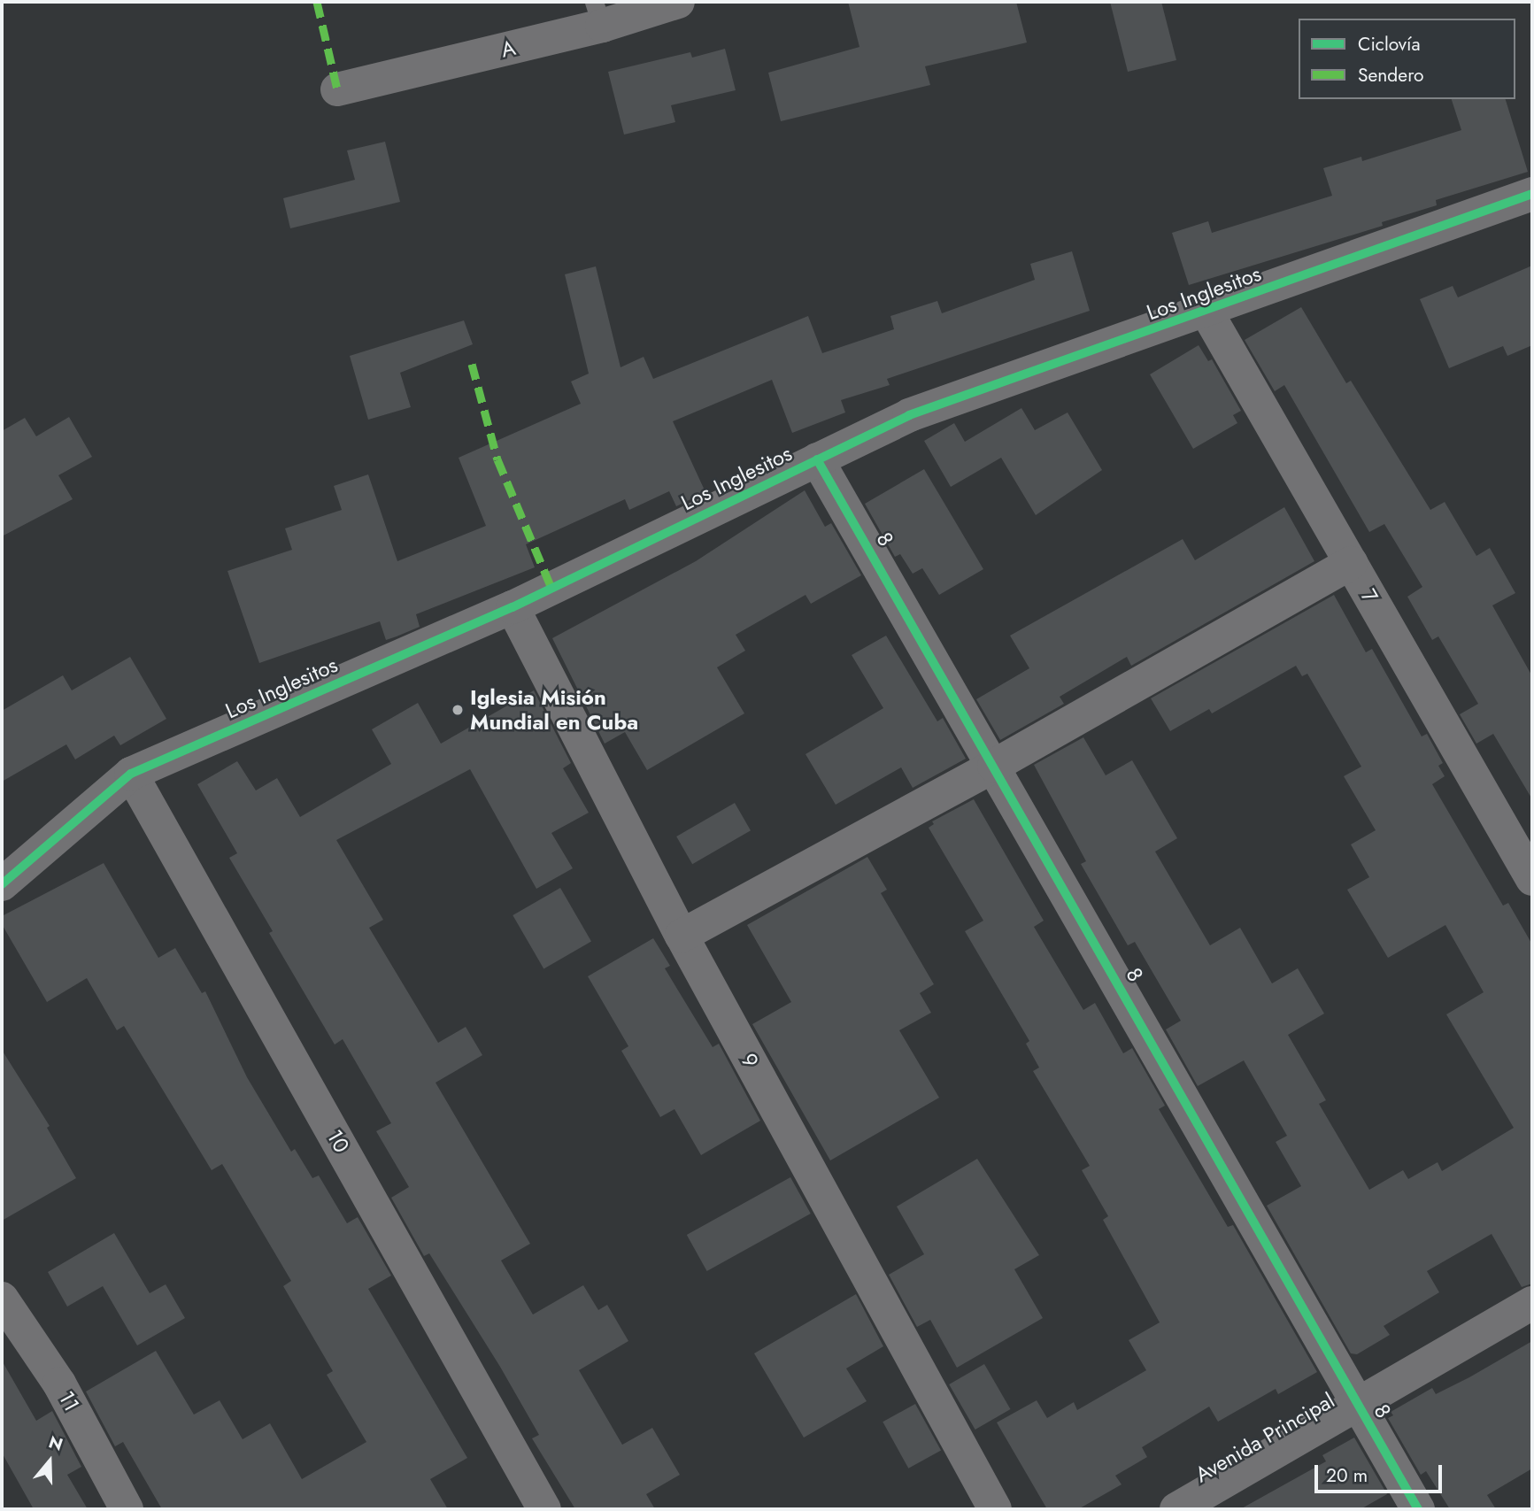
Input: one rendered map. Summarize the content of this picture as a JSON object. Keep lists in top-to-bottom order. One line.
{"streets":{"street":["A","Los Inglesitos","8","7","9","10","11","Avenida Principal"]},"crossings":[["Los Inglesitos","8"],["Los Inglesitos","7"],["Los Inglesitos","9"],["Los Inglesitos","10"],["8","Avenida Principal"]],"places":["Iglesia Misión Mundial en Cuba"],"legend":["Ciclovía","Sendero"],"scale_bar":"20 m","north":"top"}
